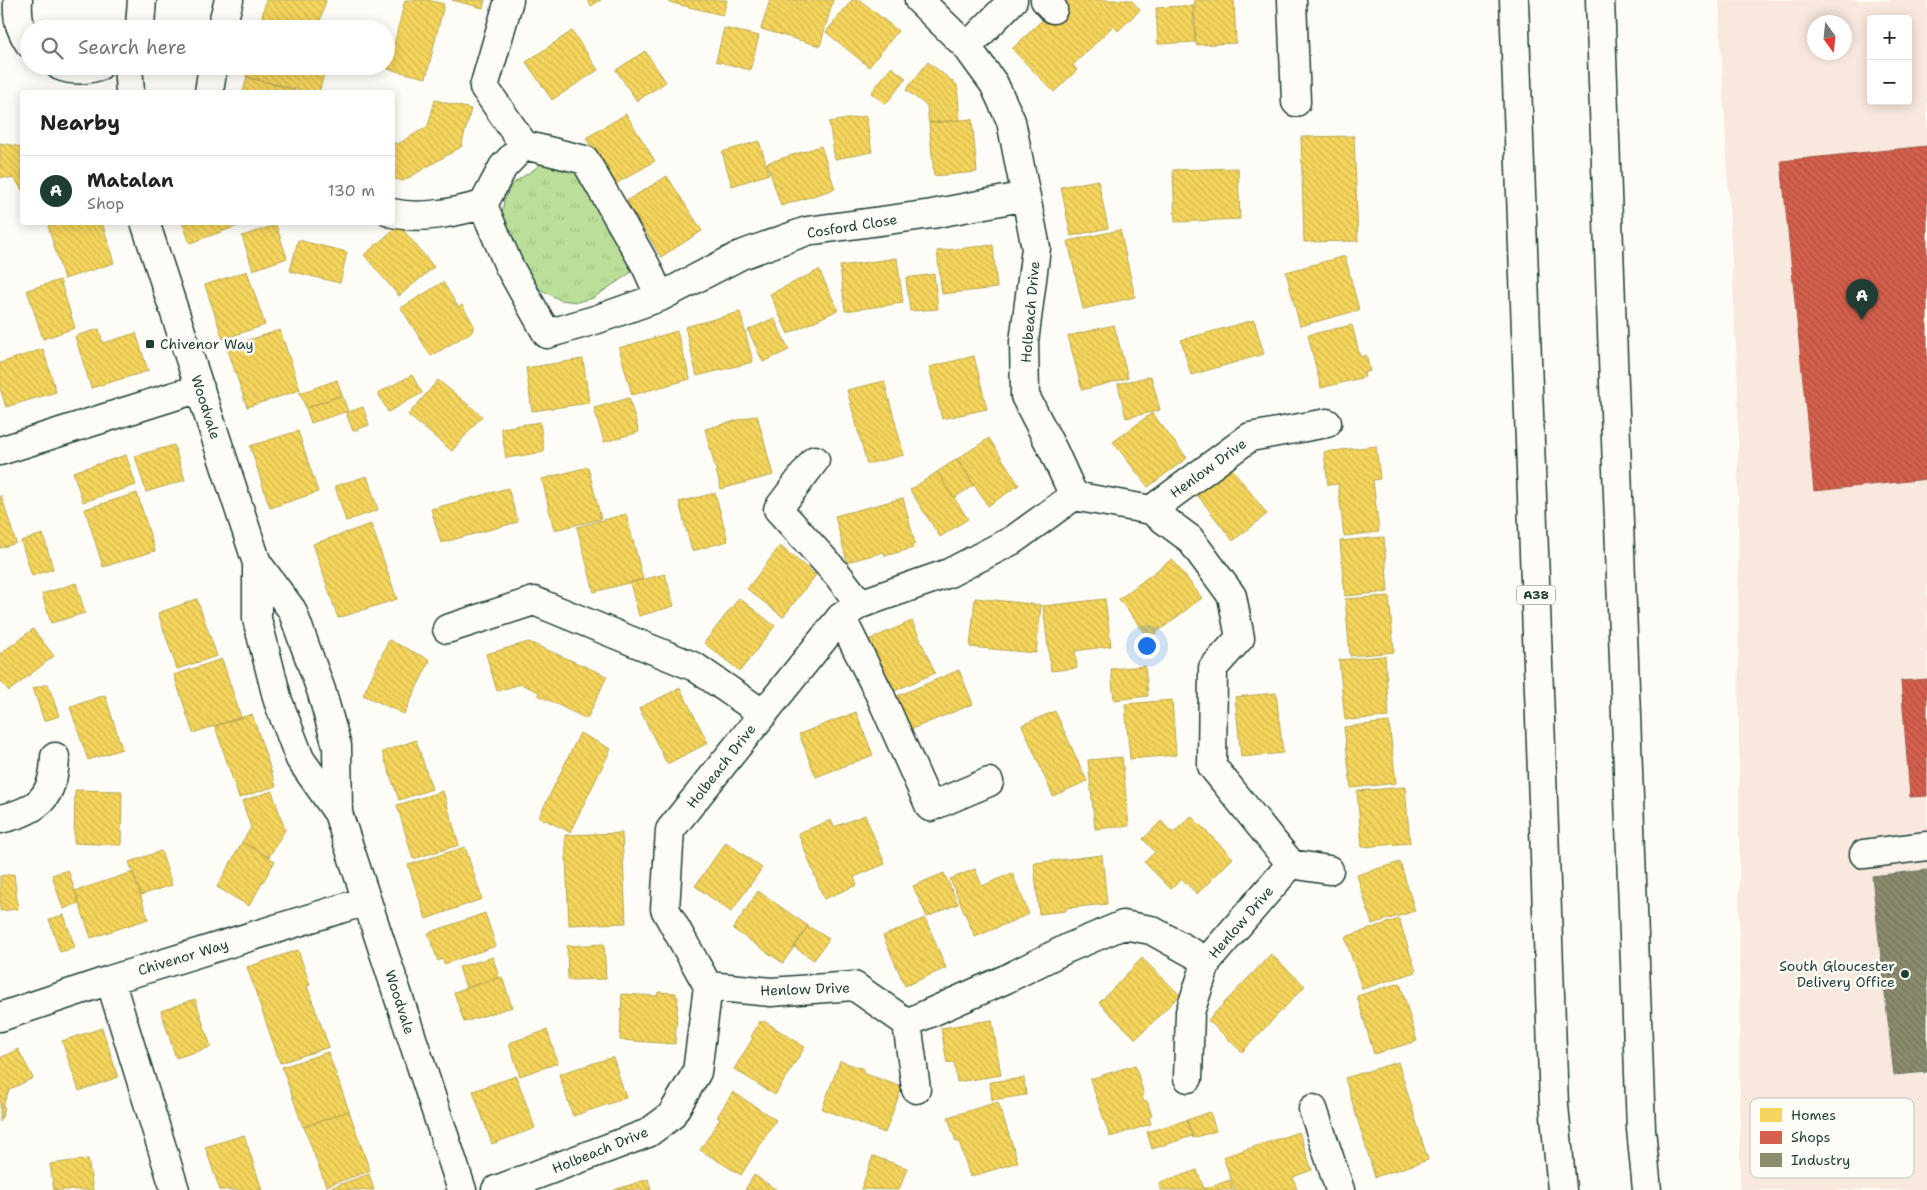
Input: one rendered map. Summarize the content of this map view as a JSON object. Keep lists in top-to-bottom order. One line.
{"streets":{"main road":["Cosford Close","Holbeach Drive","Woodvale","Henlow Drive","A38","Chivenor Way"]},"crossings":[["Cosford Close","Holbeach Drive"],["Holbeach Drive","Henlow Drive"],["Woodvale","Chivenor Way"]],"places":{"transit":["Chivenor Way"],"other":["South Gloucester Delivery Office"]},"legend":["Homes","Shops","Industry"],"north":"bottom","page":{"map_buttons":["+","−"],"search":"Search here","heading":"Nearby","list":[{"mark":"A","name":"Matalan","note":"Shop","value":"130 m"}],"pins":"A"}}
